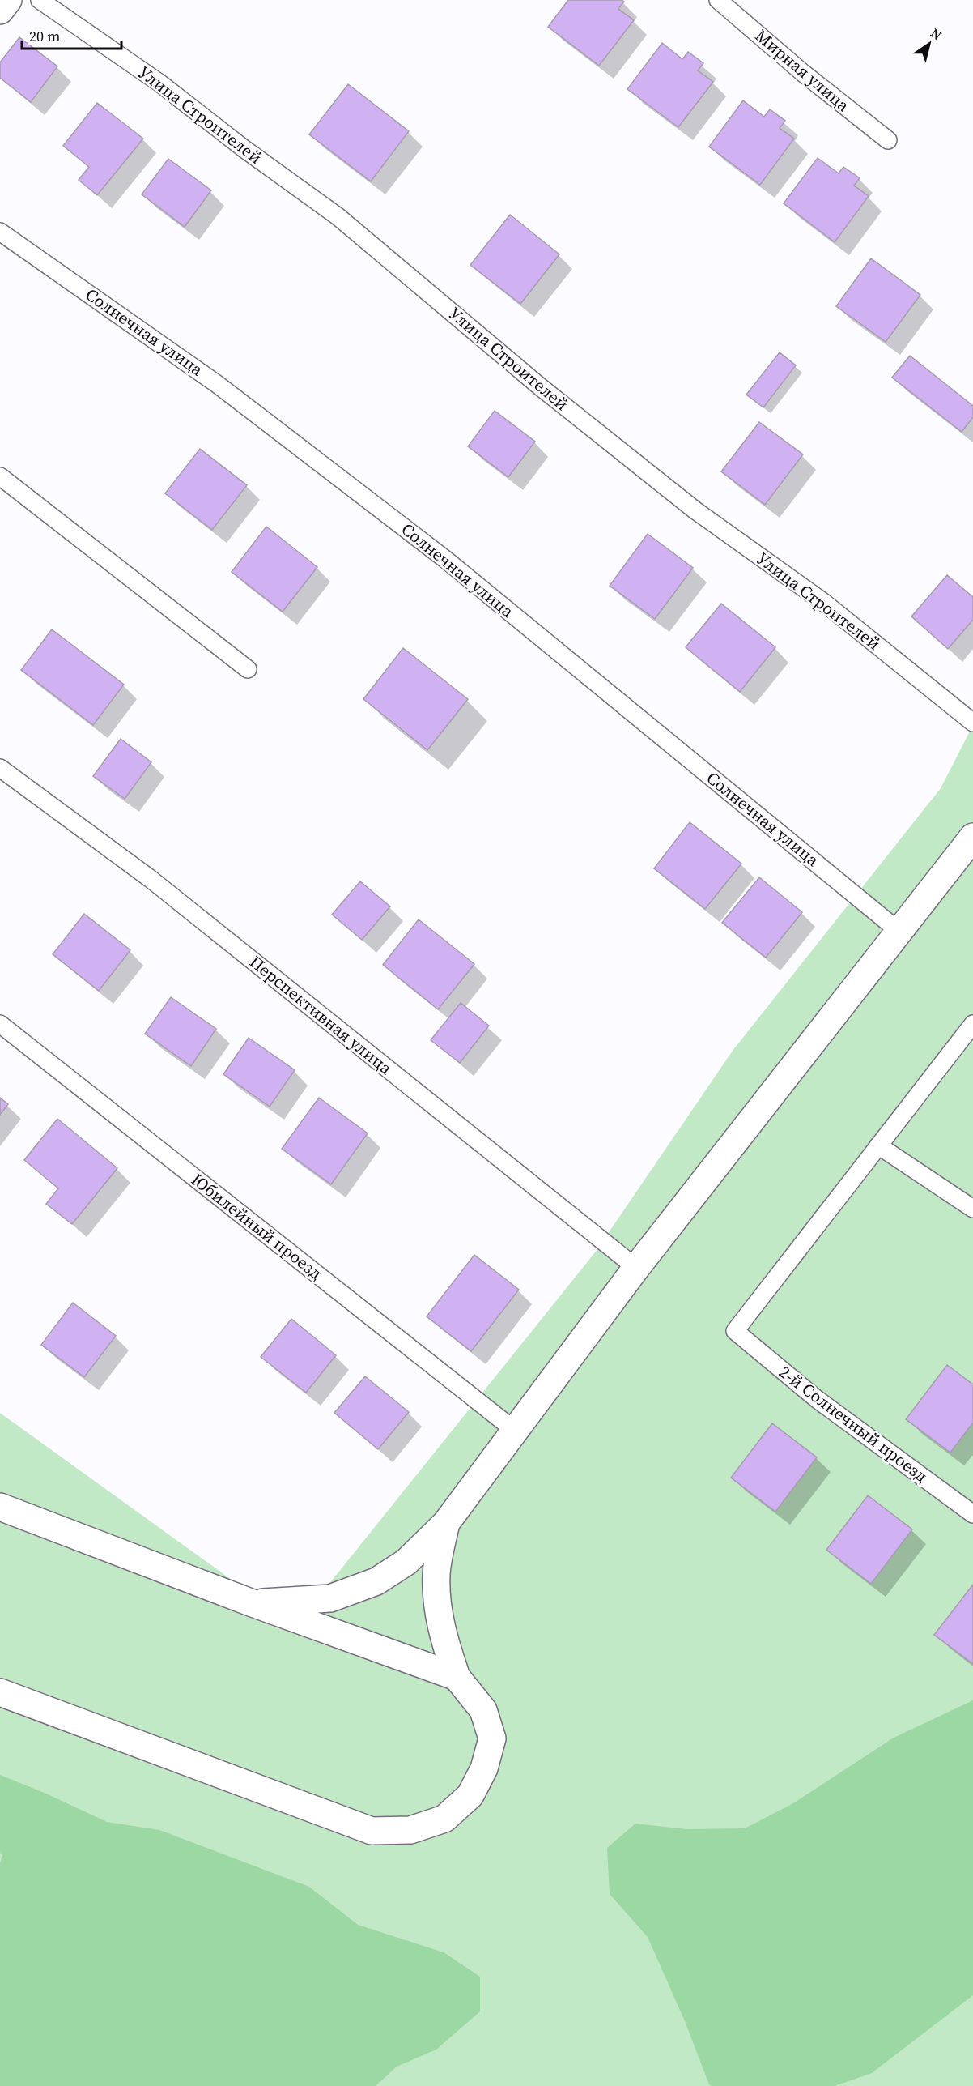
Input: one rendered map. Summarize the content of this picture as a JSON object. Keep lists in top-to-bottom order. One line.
{"streets":{"lane":["Мирная улица","Улица Строителей","Солнечная улица","Перспективная улица","Юбилейный проезд","2-й Солнечный проезд"]},"scale_bar":"20 m","north":"top right"}
